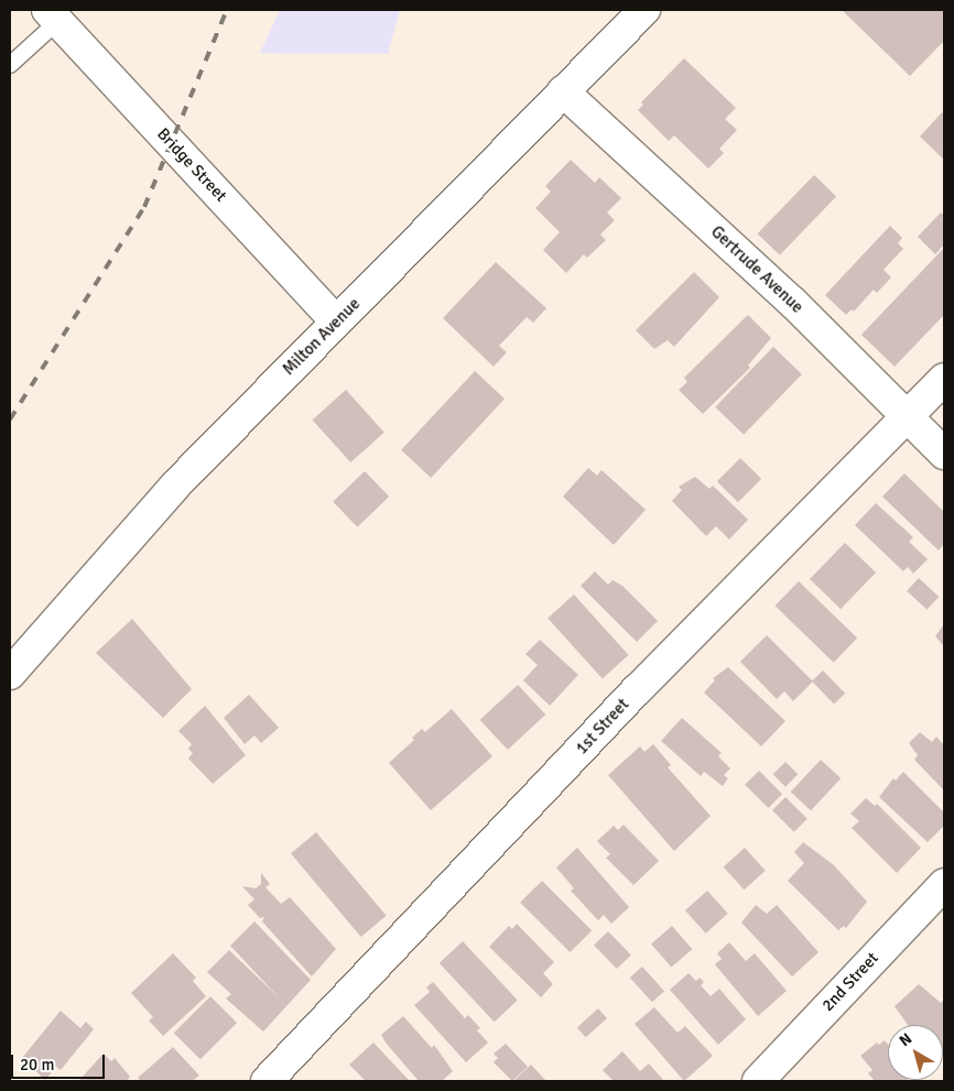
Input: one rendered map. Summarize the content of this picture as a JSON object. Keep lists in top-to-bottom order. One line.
{"streets":{"street":["Bridge Street","Gertrude Avenue","Milton Avenue","1st Street","2nd Street"]},"crossings":[["Bridge Street","Milton Avenue"],["Gertrude Avenue","Milton Avenue"],["Gertrude Avenue","1st Street"]],"scale_bar":"20 m","north":"top left"}
